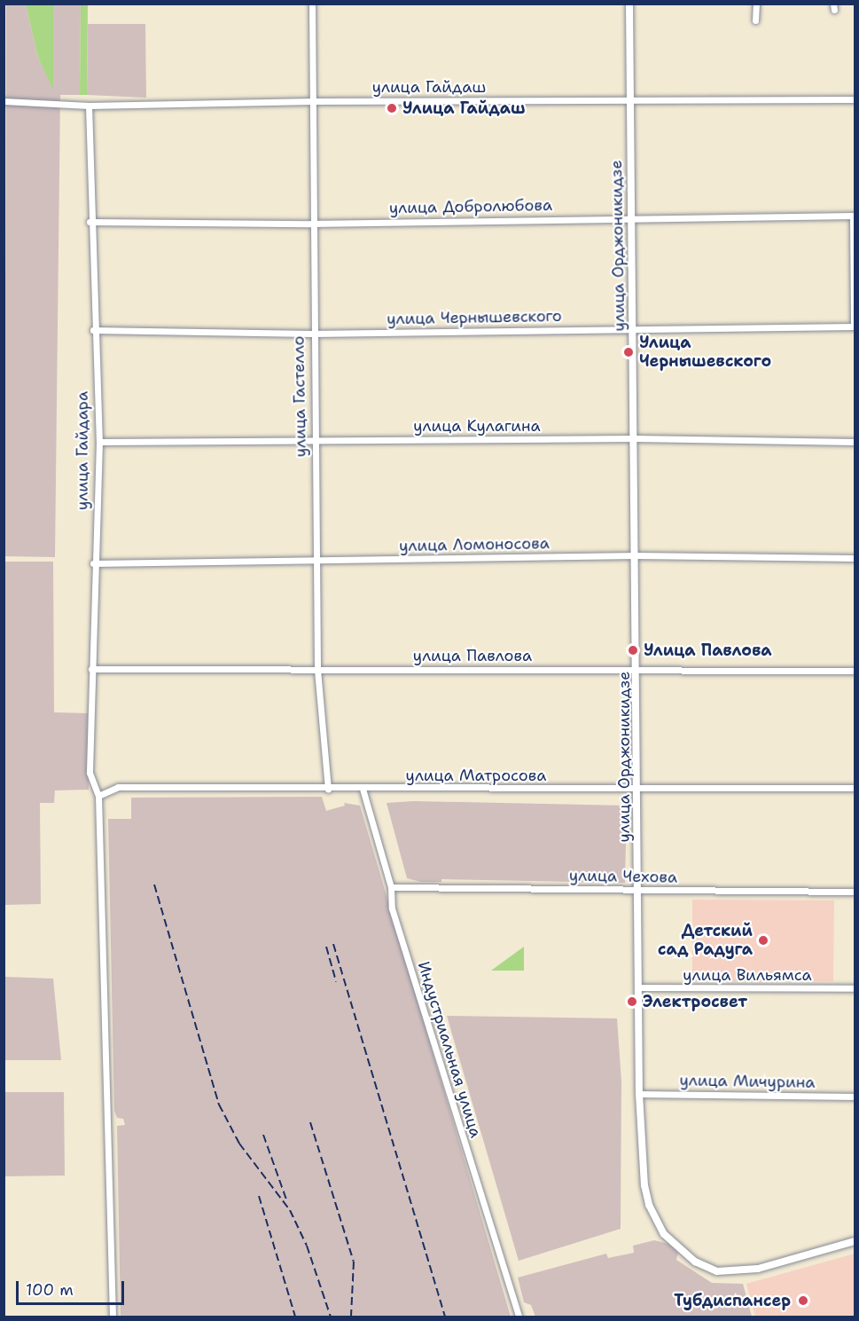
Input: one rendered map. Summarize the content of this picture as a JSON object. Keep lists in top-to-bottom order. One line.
{"streets":{"street":["улица Гайдаш","улица Добролюбова","улица Орджоникидзе","улица Чернышевского","улица Гастелло","улица Кулагина","улица Гайдара","улица Ломоносова","улица Павлова","улица Матросова","улица Чехова","улица Вильямса","Индустриальная улица","улица Мичурина"]},"crossings":[["улица Гайдаш","улица Орджоникидзе"],["улица Гайдаш","улица Гастелло"],["улица Гайдаш","улица Гайдара"],["улица Добролюбова","улица Орджоникидзе"],["улица Добролюбова","улица Чернышевского"],["улица Добролюбова","улица Гастелло"],["улица Добролюбова","улица Гайдара"],["улица Орджоникидзе","улица Чернышевского"],["улица Орджоникидзе","улица Кулагина"],["улица Орджоникидзе","улица Ломоносова"],["улица Орджоникидзе","улица Павлова"],["улица Орджоникидзе","улица Матросова"],["улица Орджоникидзе","улица Чехова"],["улица Орджоникидзе","улица Вильямса"],["улица Орджоникидзе","улица Мичурина"],["улица Чернышевского","улица Гастелло"],["улица Чернышевского","улица Гайдара"],["улица Гастелло","улица Кулагина"],["улица Гастелло","улица Ломоносова"],["улица Гастелло","улица Павлова"],["улица Гастелло","улица Матросова"],["улица Кулагина","улица Гайдара"],["улица Гайдара","улица Ломоносова"],["улица Гайдара","улица Павлова"],["улица Гайдара","улица Матросова"],["улица Матросова","Индустриальная улица"],["улица Чехова","Индустриальная улица"]],"places":["Улица Гайдаш","Улица Чернышевского","Улица Павлова","Детский сад Радуга","Электросвет","Тубдиспансер"],"scale_bar":"100 m"}
